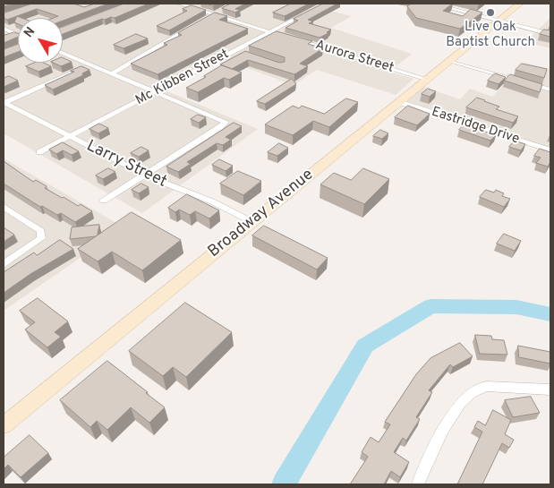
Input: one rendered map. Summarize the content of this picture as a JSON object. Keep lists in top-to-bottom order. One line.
{"streets":{"main road":["Broadway Avenue"],"street":["Aurora Street","Mc Kibben Street","Eastridge Drive","Larry Street"]},"crossings":[["Aurora Street","Broadway Avenue"],["Mc Kibben Street","Larry Street"],["Eastridge Drive","Broadway Avenue"],["Larry Street","Broadway Avenue"]],"places":["Live Oak Baptist Church"],"north":"top left"}
